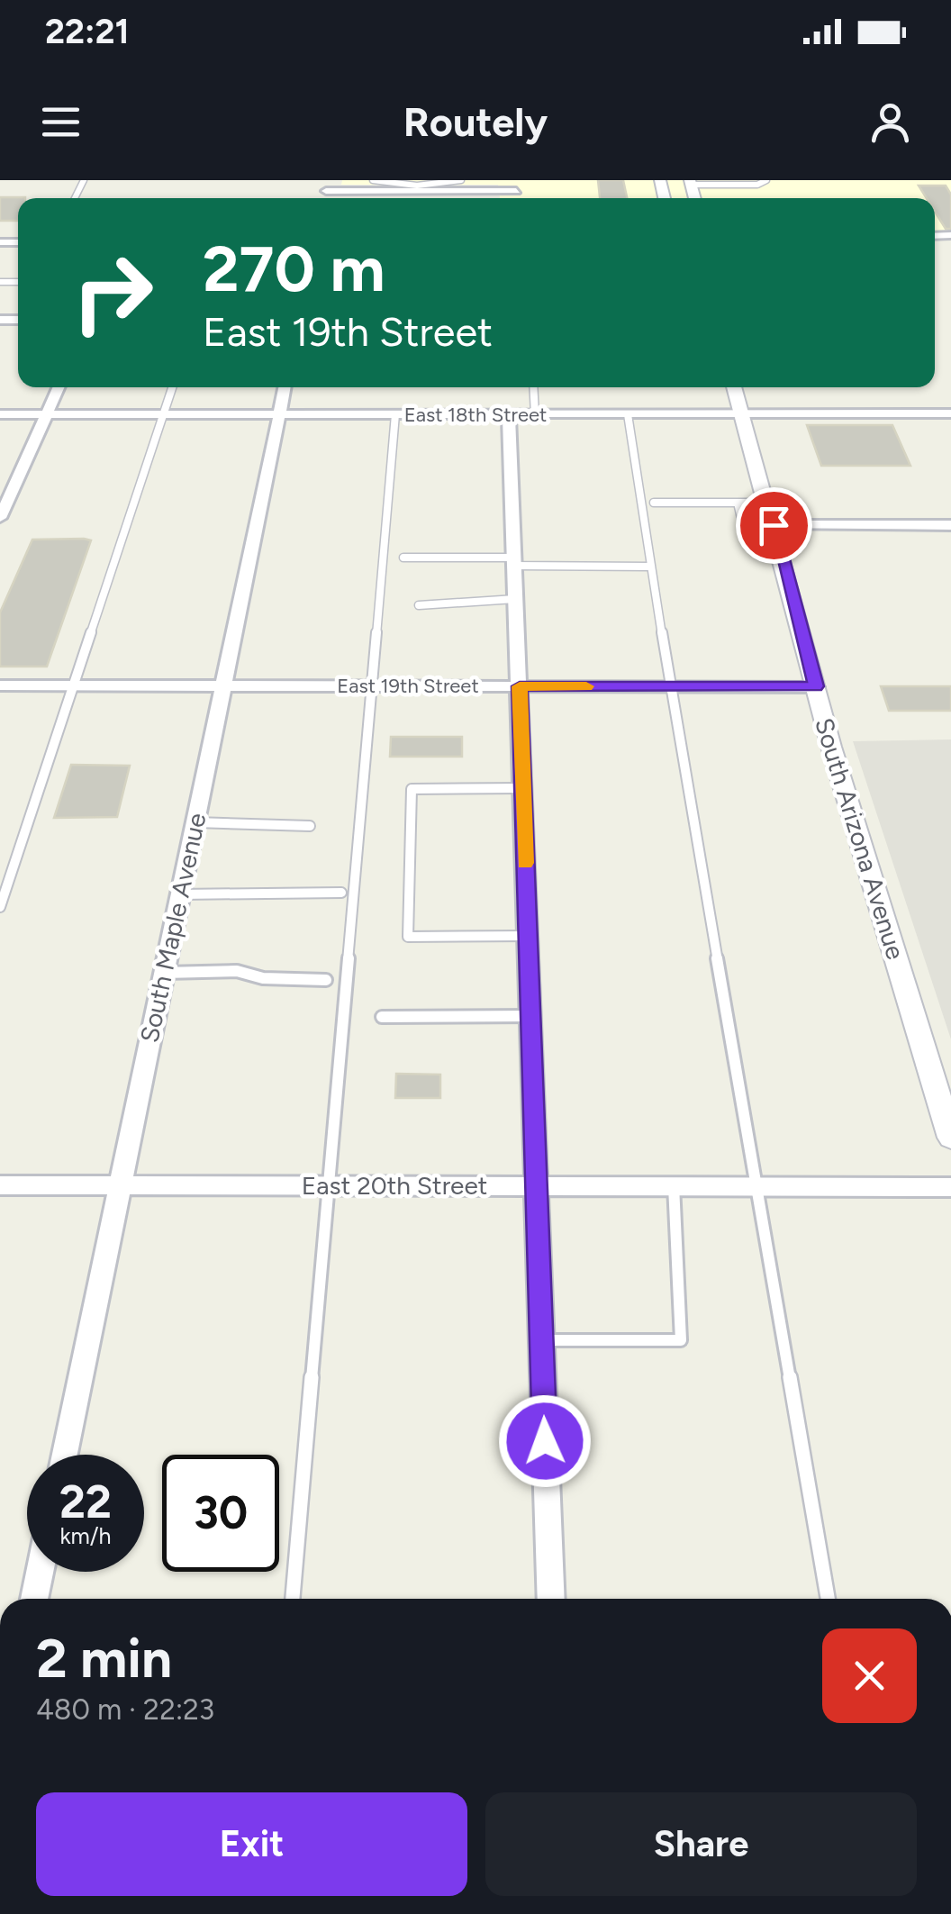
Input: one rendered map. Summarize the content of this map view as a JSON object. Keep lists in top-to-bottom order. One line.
{"streets":{"street":["East 18th Street","East 19th Street","South Arizona Avenue","South Maple Avenue","East 20th Street"]},"crossings":[["East 18th Street","South Arizona Avenue"],["East 18th Street","South Maple Avenue"],["East 19th Street","South Arizona Avenue"],["East 19th Street","South Maple Avenue"],["South Maple Avenue","East 20th Street"]],"page":{"status":"22:21","header":"Routely","turn":["270 m","East 19th Street"],"speed":"22 km/h","limit":"30","heading":["2 min","480 m · 22:23"],"buttons":["Exit","Share"]}}
